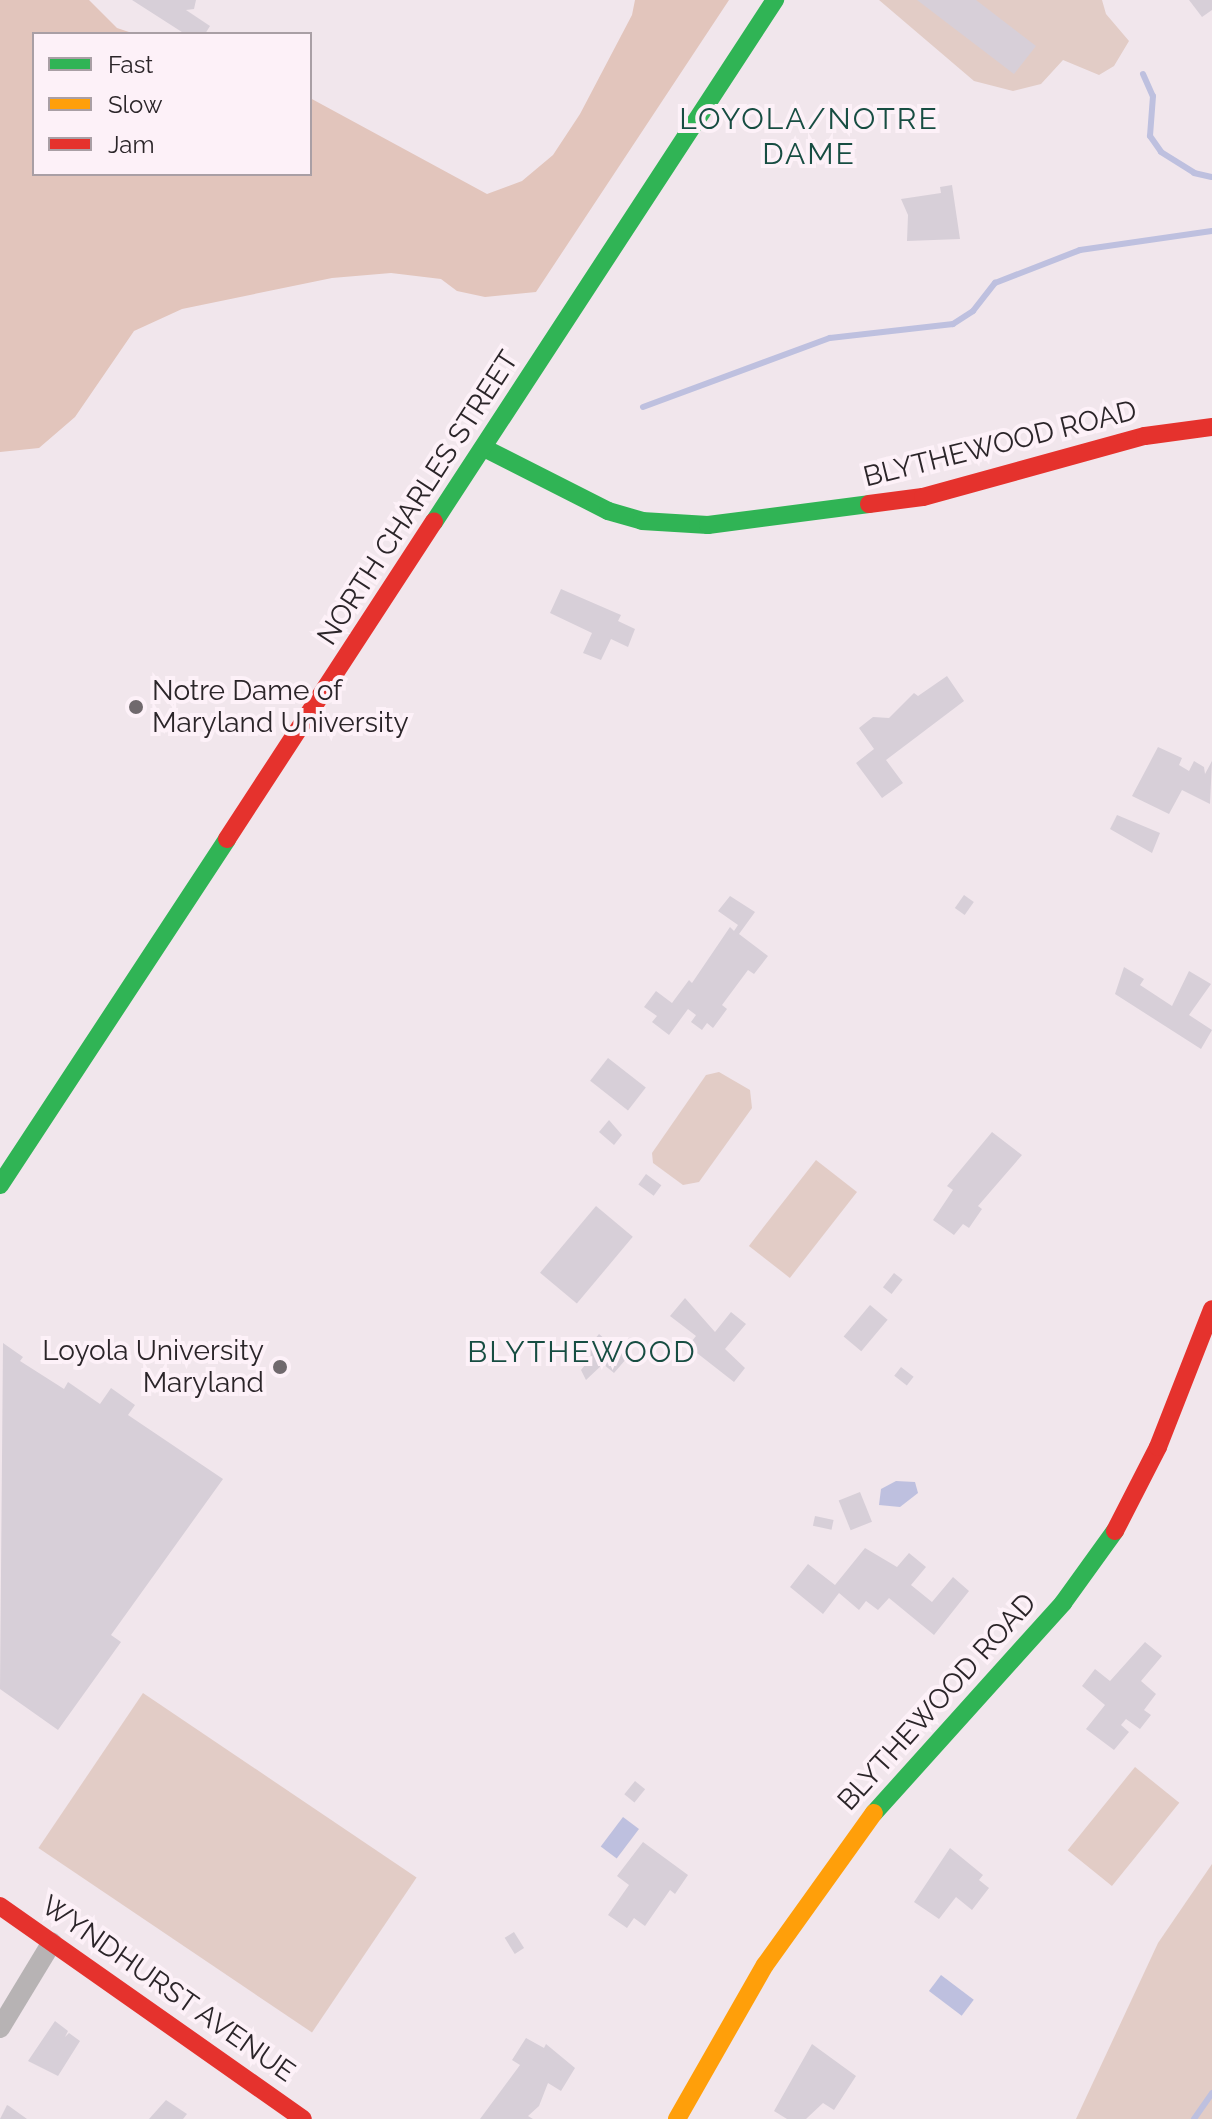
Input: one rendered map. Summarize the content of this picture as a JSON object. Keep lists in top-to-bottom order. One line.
{"streets":{"street":["BLYTHEWOOD ROAD","NORTH CHARLES STREET","WYNDHURST AVENUE"]},"crossings":[["BLYTHEWOOD ROAD","NORTH CHARLES STREET"]],"districts":["LOYOLA/NOTRE DAME","BLYTHEWOOD"],"places":["Notre Dame of Maryland University","Loyola University Maryland"],"legend":["Fast","Slow","Jam"]}
